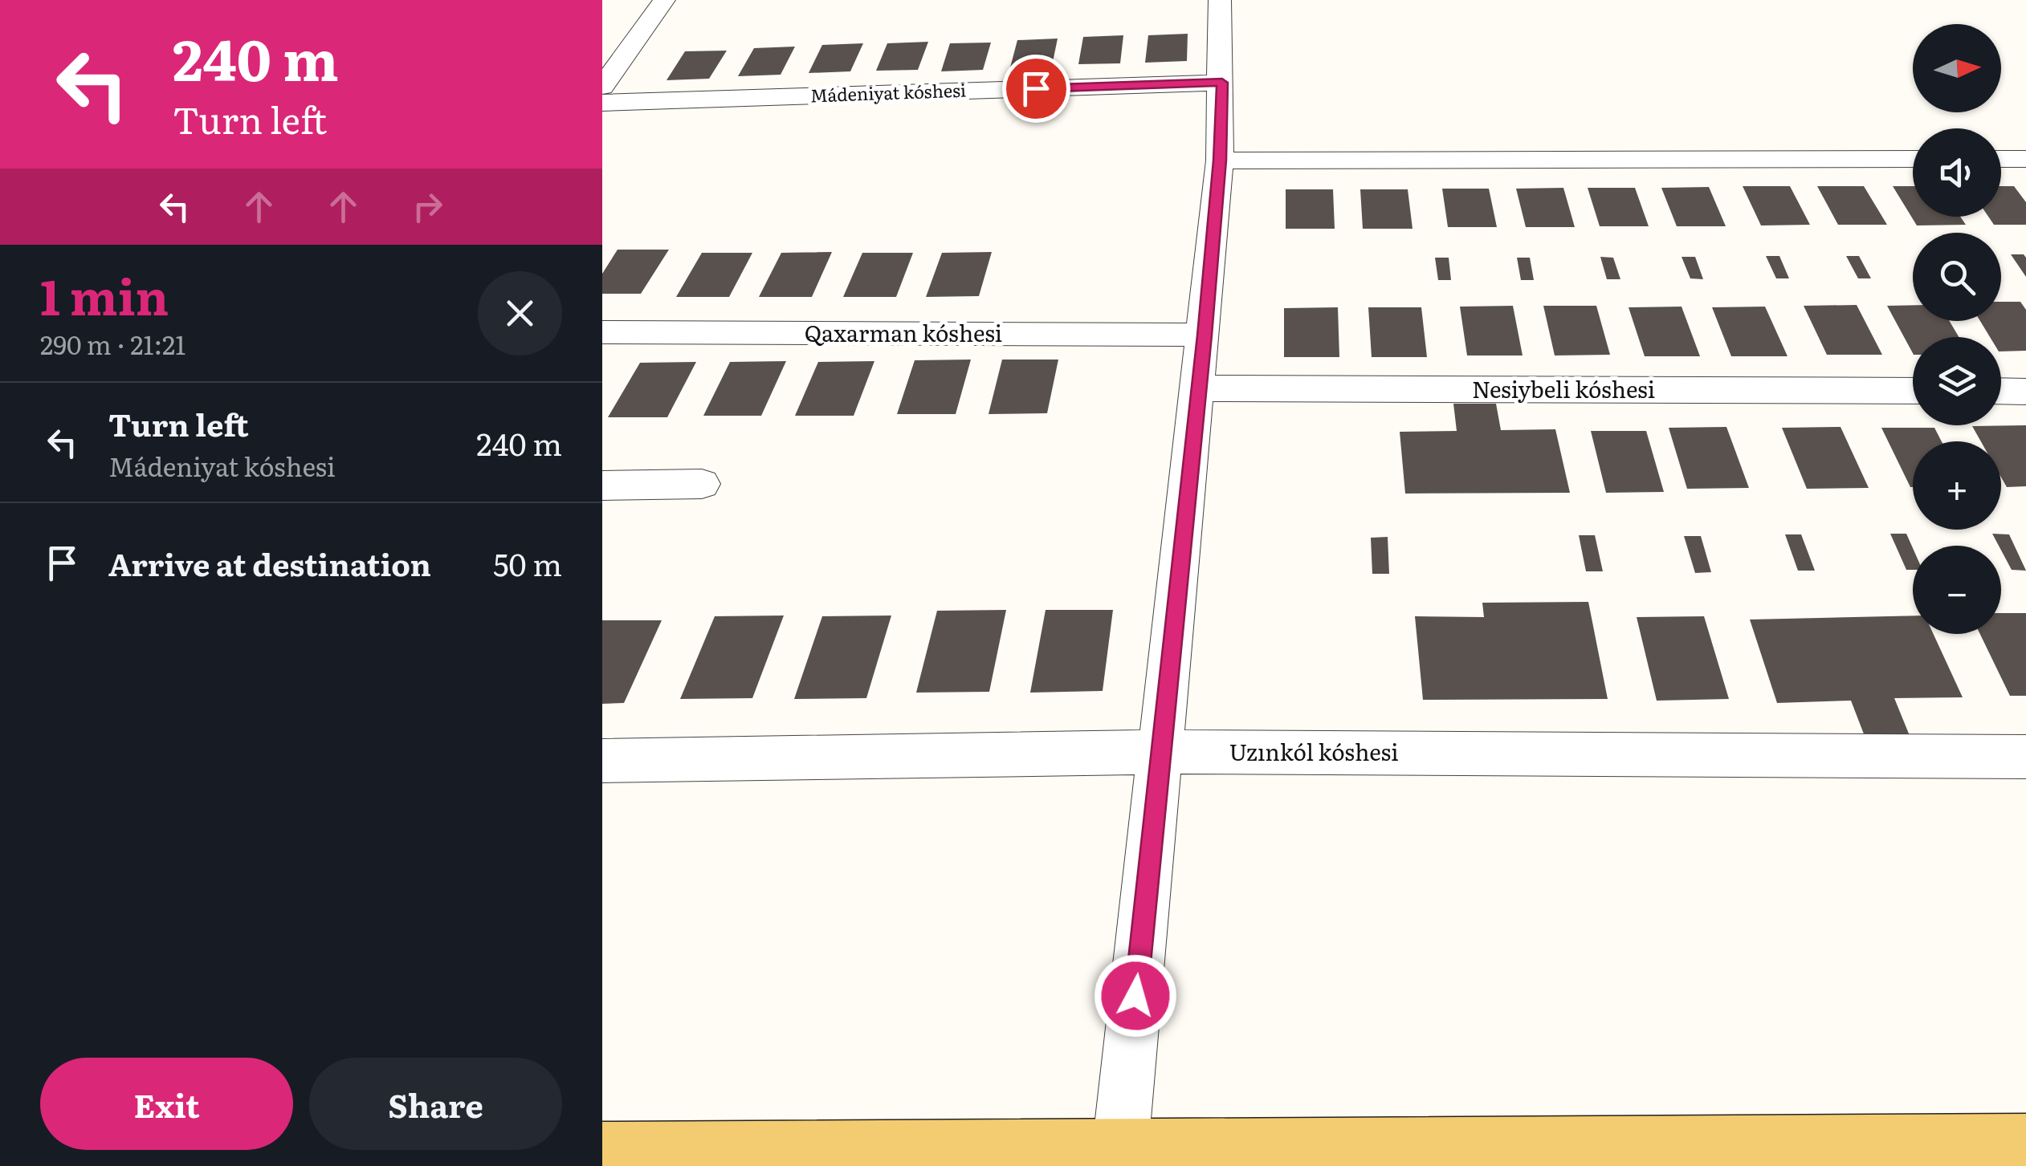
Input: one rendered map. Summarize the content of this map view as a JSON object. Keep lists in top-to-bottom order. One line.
{"streets":{"street":["Mádeniyat kóshesi","Qaxarman kóshesi","Nesiybeli kóshesi","Uzınkól kóshesi"]},"north":"right","page":{"turn":["240 m","Turn left"],"map_buttons":["+","−"],"heading":["1 min","290 m · 21:21"],"list":[{"name":"Turn left","note":"Mádeniyat kóshesi","value":"240 m"},{"name":"Arrive at destination","value":"50 m"}],"buttons":["Exit","Share"]}}
